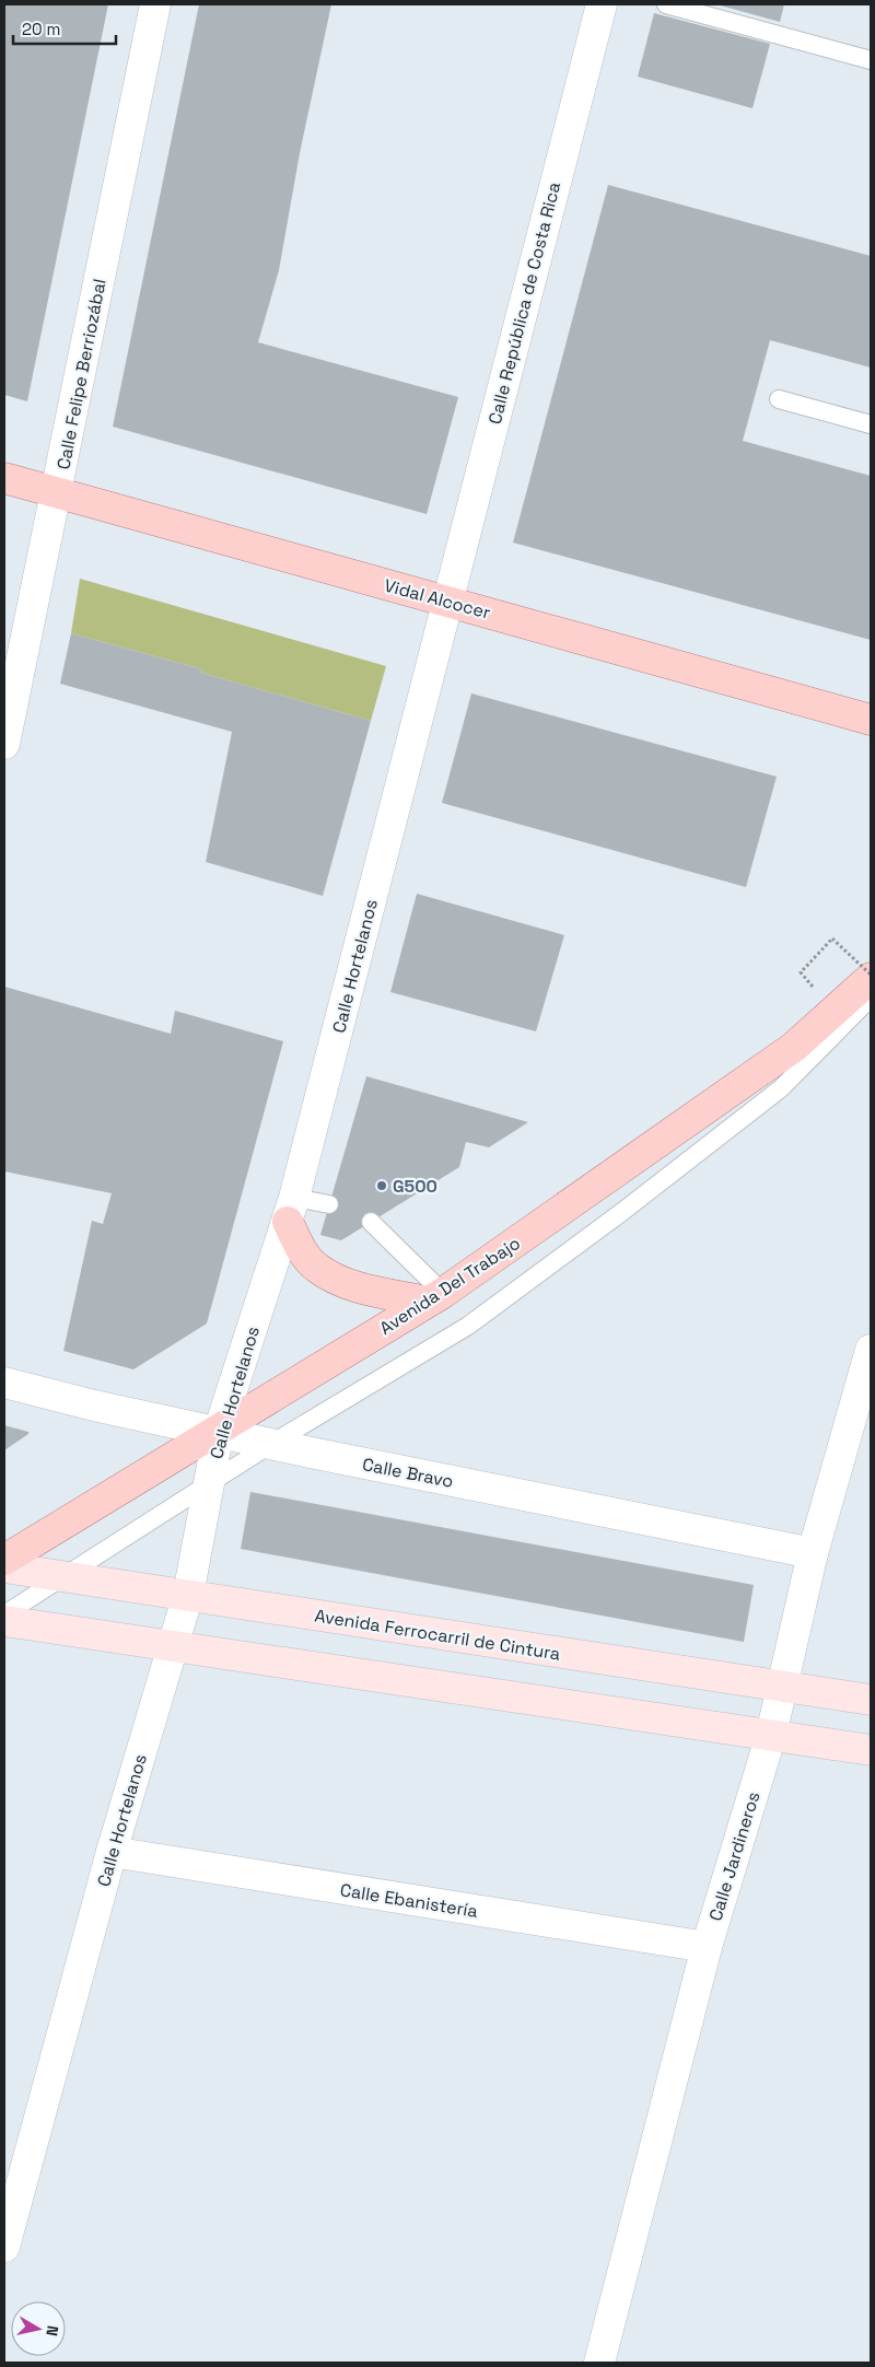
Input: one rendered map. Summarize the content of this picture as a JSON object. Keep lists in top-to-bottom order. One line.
{"streets":{"main road":["Vidal Alcocer","Avenida Del Trabajo"],"street":["Calle República de Costa Rica","Calle Felipe Berriozábal","Calle Hortelanos","Calle Bravo","Avenida Ferrocarril de Cintura","Calle Jardineros","Calle Ebanistería"]},"crossings":[["Calle República de Costa Rica","Vidal Alcocer"],["Calle República de Costa Rica","Calle Hortelanos"],["Calle Felipe Berriozábal","Vidal Alcocer"],["Vidal Alcocer","Calle Hortelanos"],["Calle Hortelanos","Avenida Del Trabajo"],["Calle Hortelanos","Calle Bravo"],["Calle Hortelanos","Avenida Ferrocarril de Cintura"],["Calle Hortelanos","Calle Ebanistería"],["Avenida Del Trabajo","Calle Bravo"],["Calle Bravo","Calle Jardineros"],["Avenida Ferrocarril de Cintura","Calle Jardineros"],["Calle Jardineros","Calle Ebanistería"]],"places":["G500"],"scale_bar":"20 m","north":"right"}
